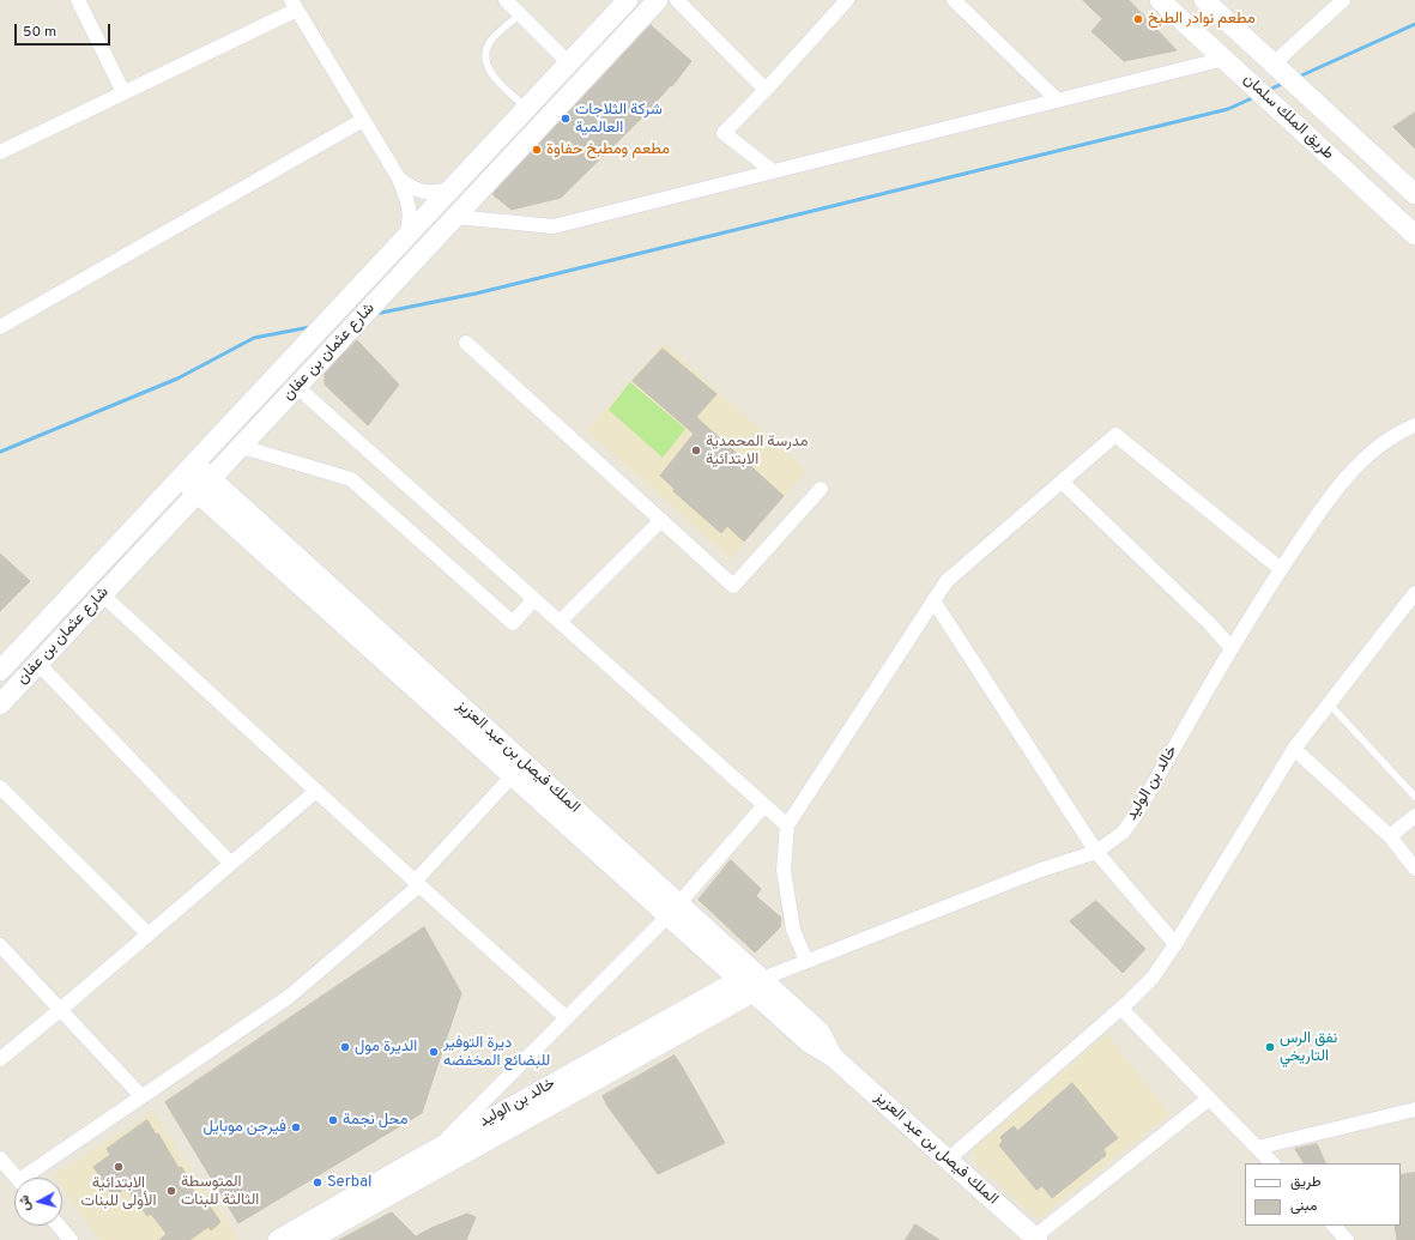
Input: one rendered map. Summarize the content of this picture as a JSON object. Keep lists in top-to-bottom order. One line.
{"streets":{"street":["طريق الملك سلمان","شارع عثمان بن عفان","الملك فيصل بن عبد العزيز","خالد بن الوليد"]},"crossings":[["شارع عثمان بن عفان","الملك فيصل بن عبد العزيز"],["الملك فيصل بن عبد العزيز","خالد بن الوليد"]],"places":["مطعم نوادر الطبخ","شركة الثلاجات العالمية","مطعم ومطبخ حفاوة","مدرسة المحمدية الابتدائية","الديرة مول","نفق الرس التاريخي","ديرة التوفير للبضائع المخفضه","محل نجمة","فيرجن موبايل","الابتدائية الأولى للبنات","Serbal","المتوسطة الثالثة للبنات"],"legend":["طريق","مبنى"],"scale_bar":"50 m","north":"left"}
